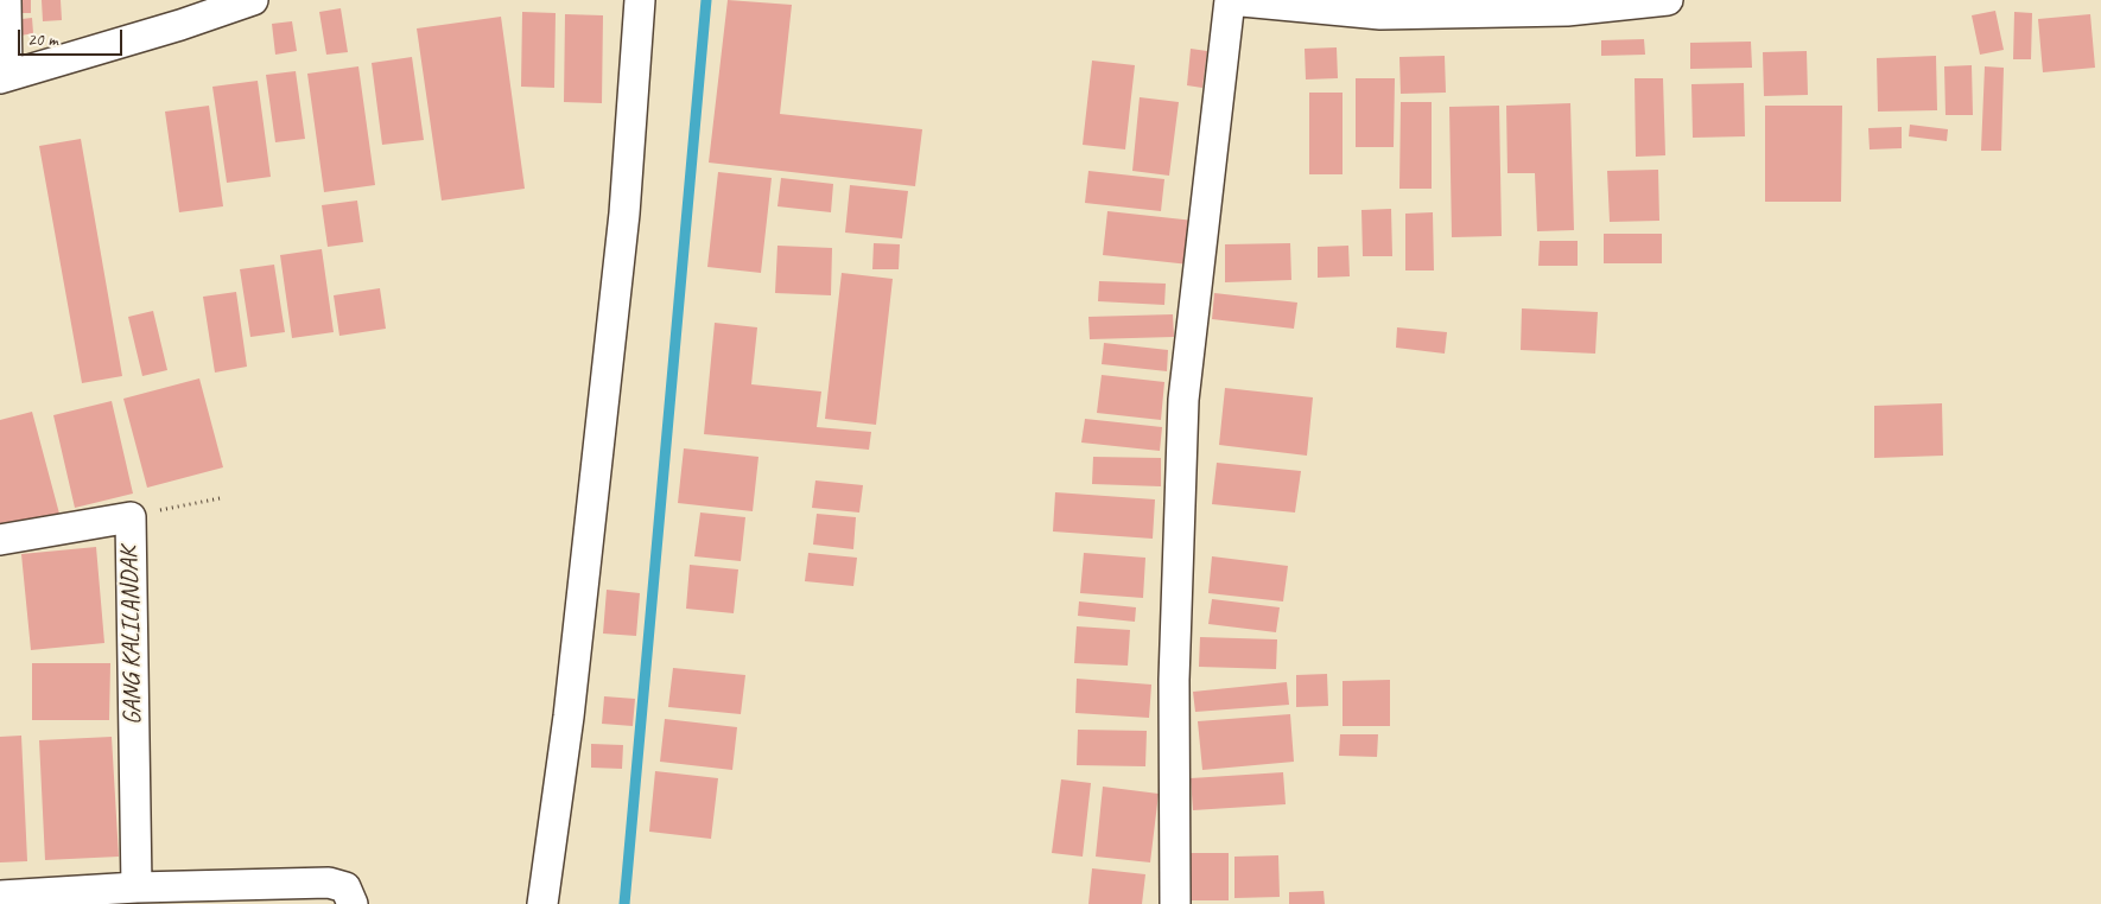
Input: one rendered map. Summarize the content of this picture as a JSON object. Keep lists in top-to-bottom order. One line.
{"streets":{"street":["GANG KALILANDAK"]},"scale_bar":"20 m"}
